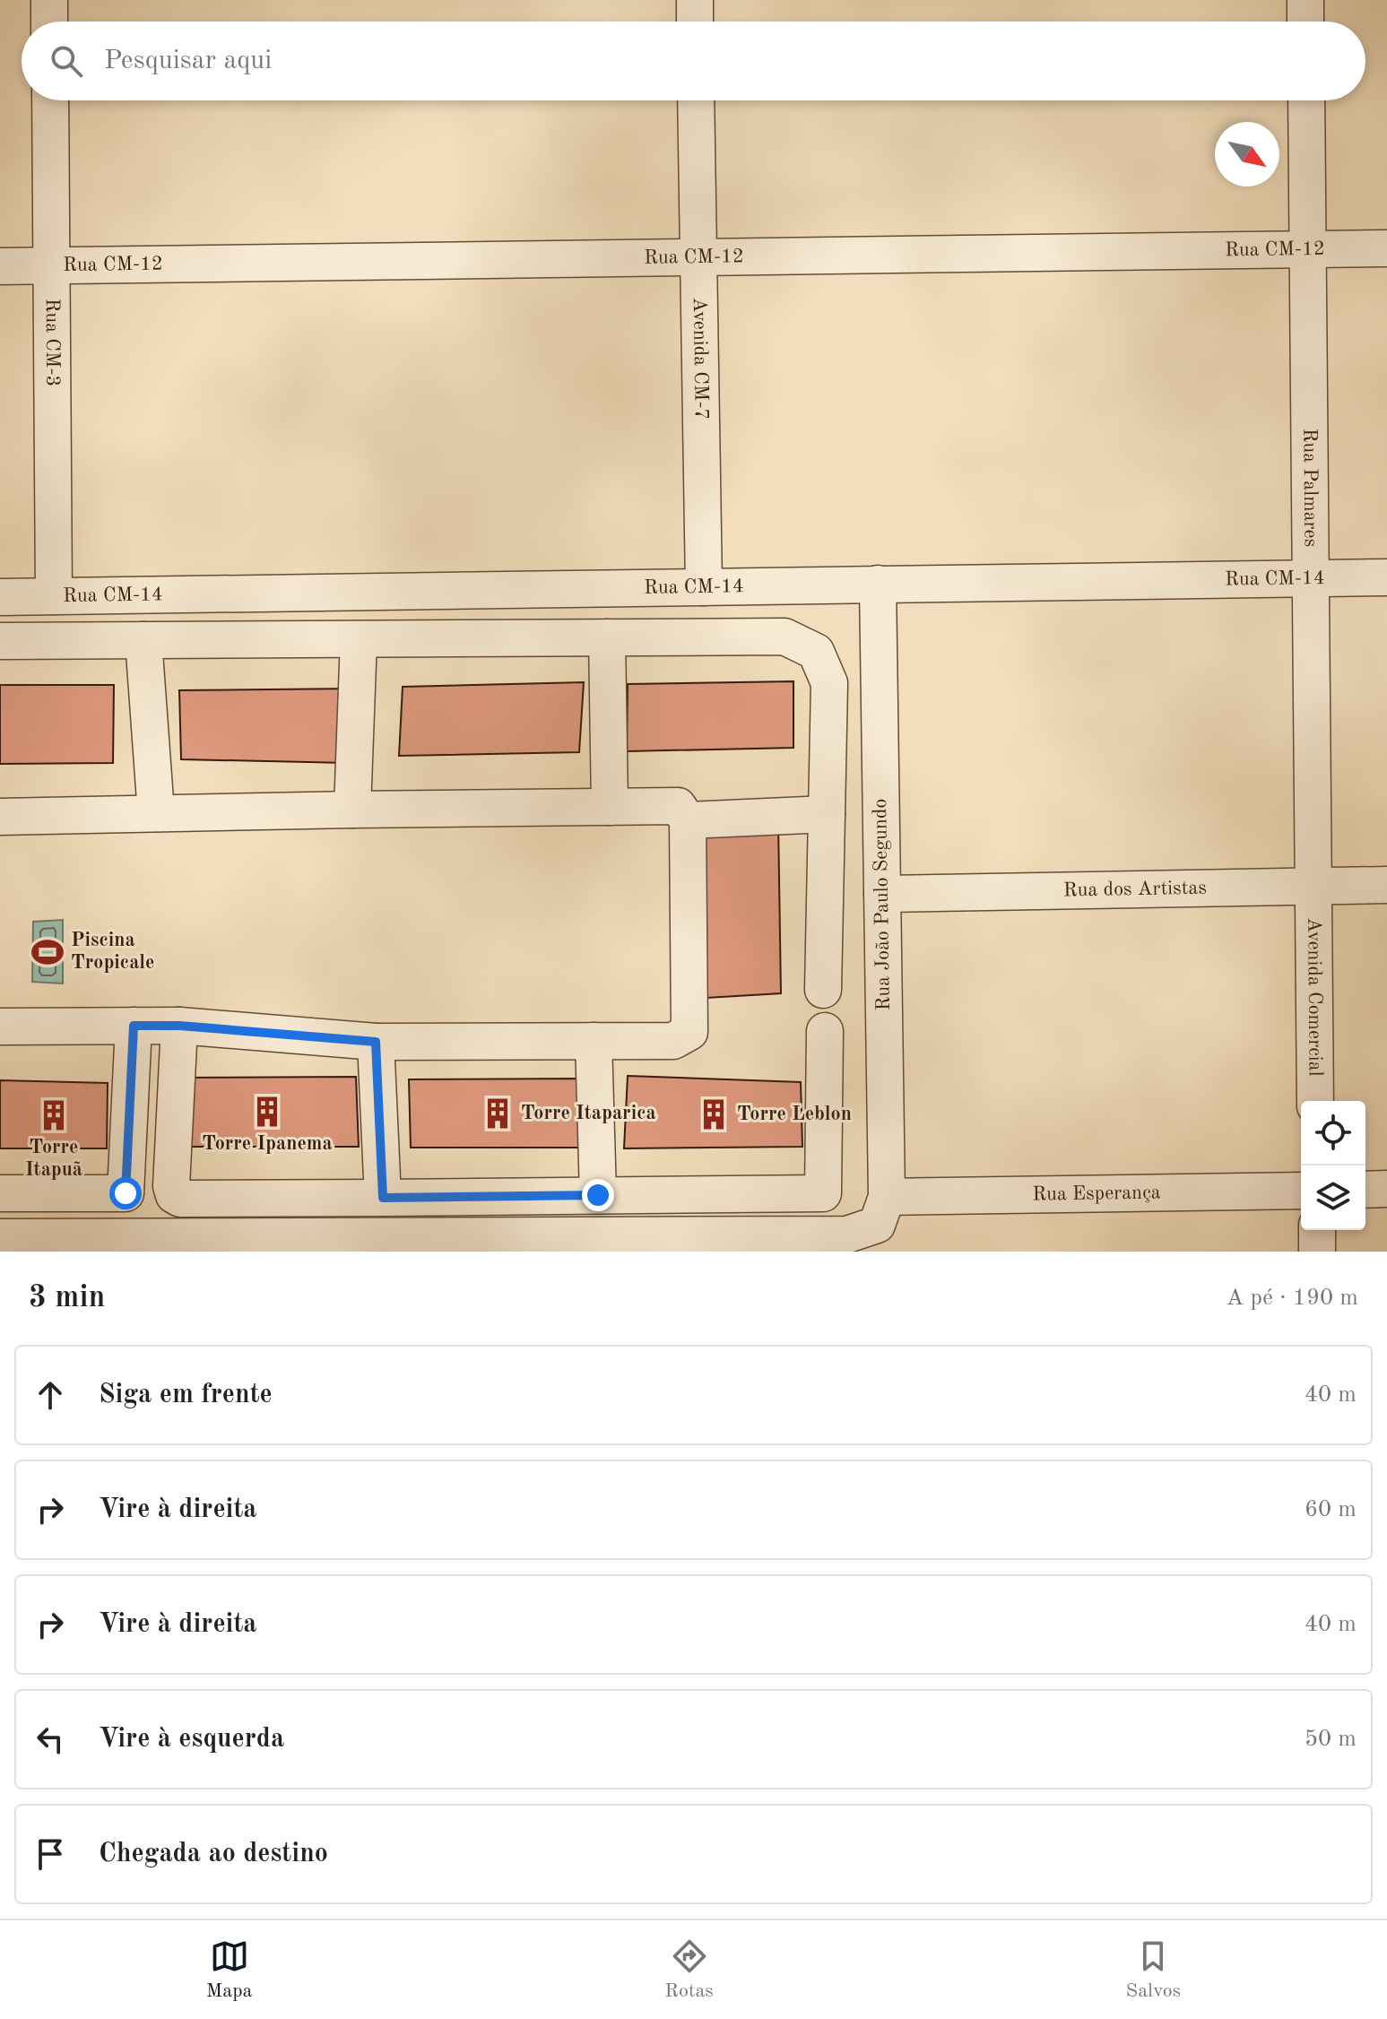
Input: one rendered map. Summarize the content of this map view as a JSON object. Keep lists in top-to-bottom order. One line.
{"streets":{"street":["Rua CM-12","Rua CM-3","Avenida CM-7","Rua Palmares","Rua CM-14","Rua dos Artistas","Rua João Paulo Segundo","Avenida Comercial","Rua Esperança"]},"crossings":[["Rua CM-12","Rua CM-3"],["Rua CM-12","Avenida CM-7"],["Rua CM-12","Rua Palmares"],["Rua CM-3","Rua CM-14"],["Avenida CM-7","Rua CM-14"],["Rua Palmares","Rua CM-14"],["Rua Palmares","Rua dos Artistas"],["Rua Palmares","Avenida Comercial"],["Rua CM-14","Rua João Paulo Segundo"],["Rua dos Artistas","Rua João Paulo Segundo"],["Rua dos Artistas","Avenida Comercial"],["Rua João Paulo Segundo","Rua Esperança"]],"places":{"sports":["Piscina Tropicale"],"building":["Torre Ipanema","Torre Itaparica","Torre Leblon","Torre Itapuã"]},"north":"bottom right","page":{"search":"Pesquisar aqui","heading":["3 min","A pé · 190 m"],"list":[["Siga em frente","40 m"],["Vire à direita","60 m"],["Vire à direita","40 m"],["Vire à esquerda","50 m"],"Chegada ao destino"],"nav":["Mapa","Rotas","Salvos"]}}
